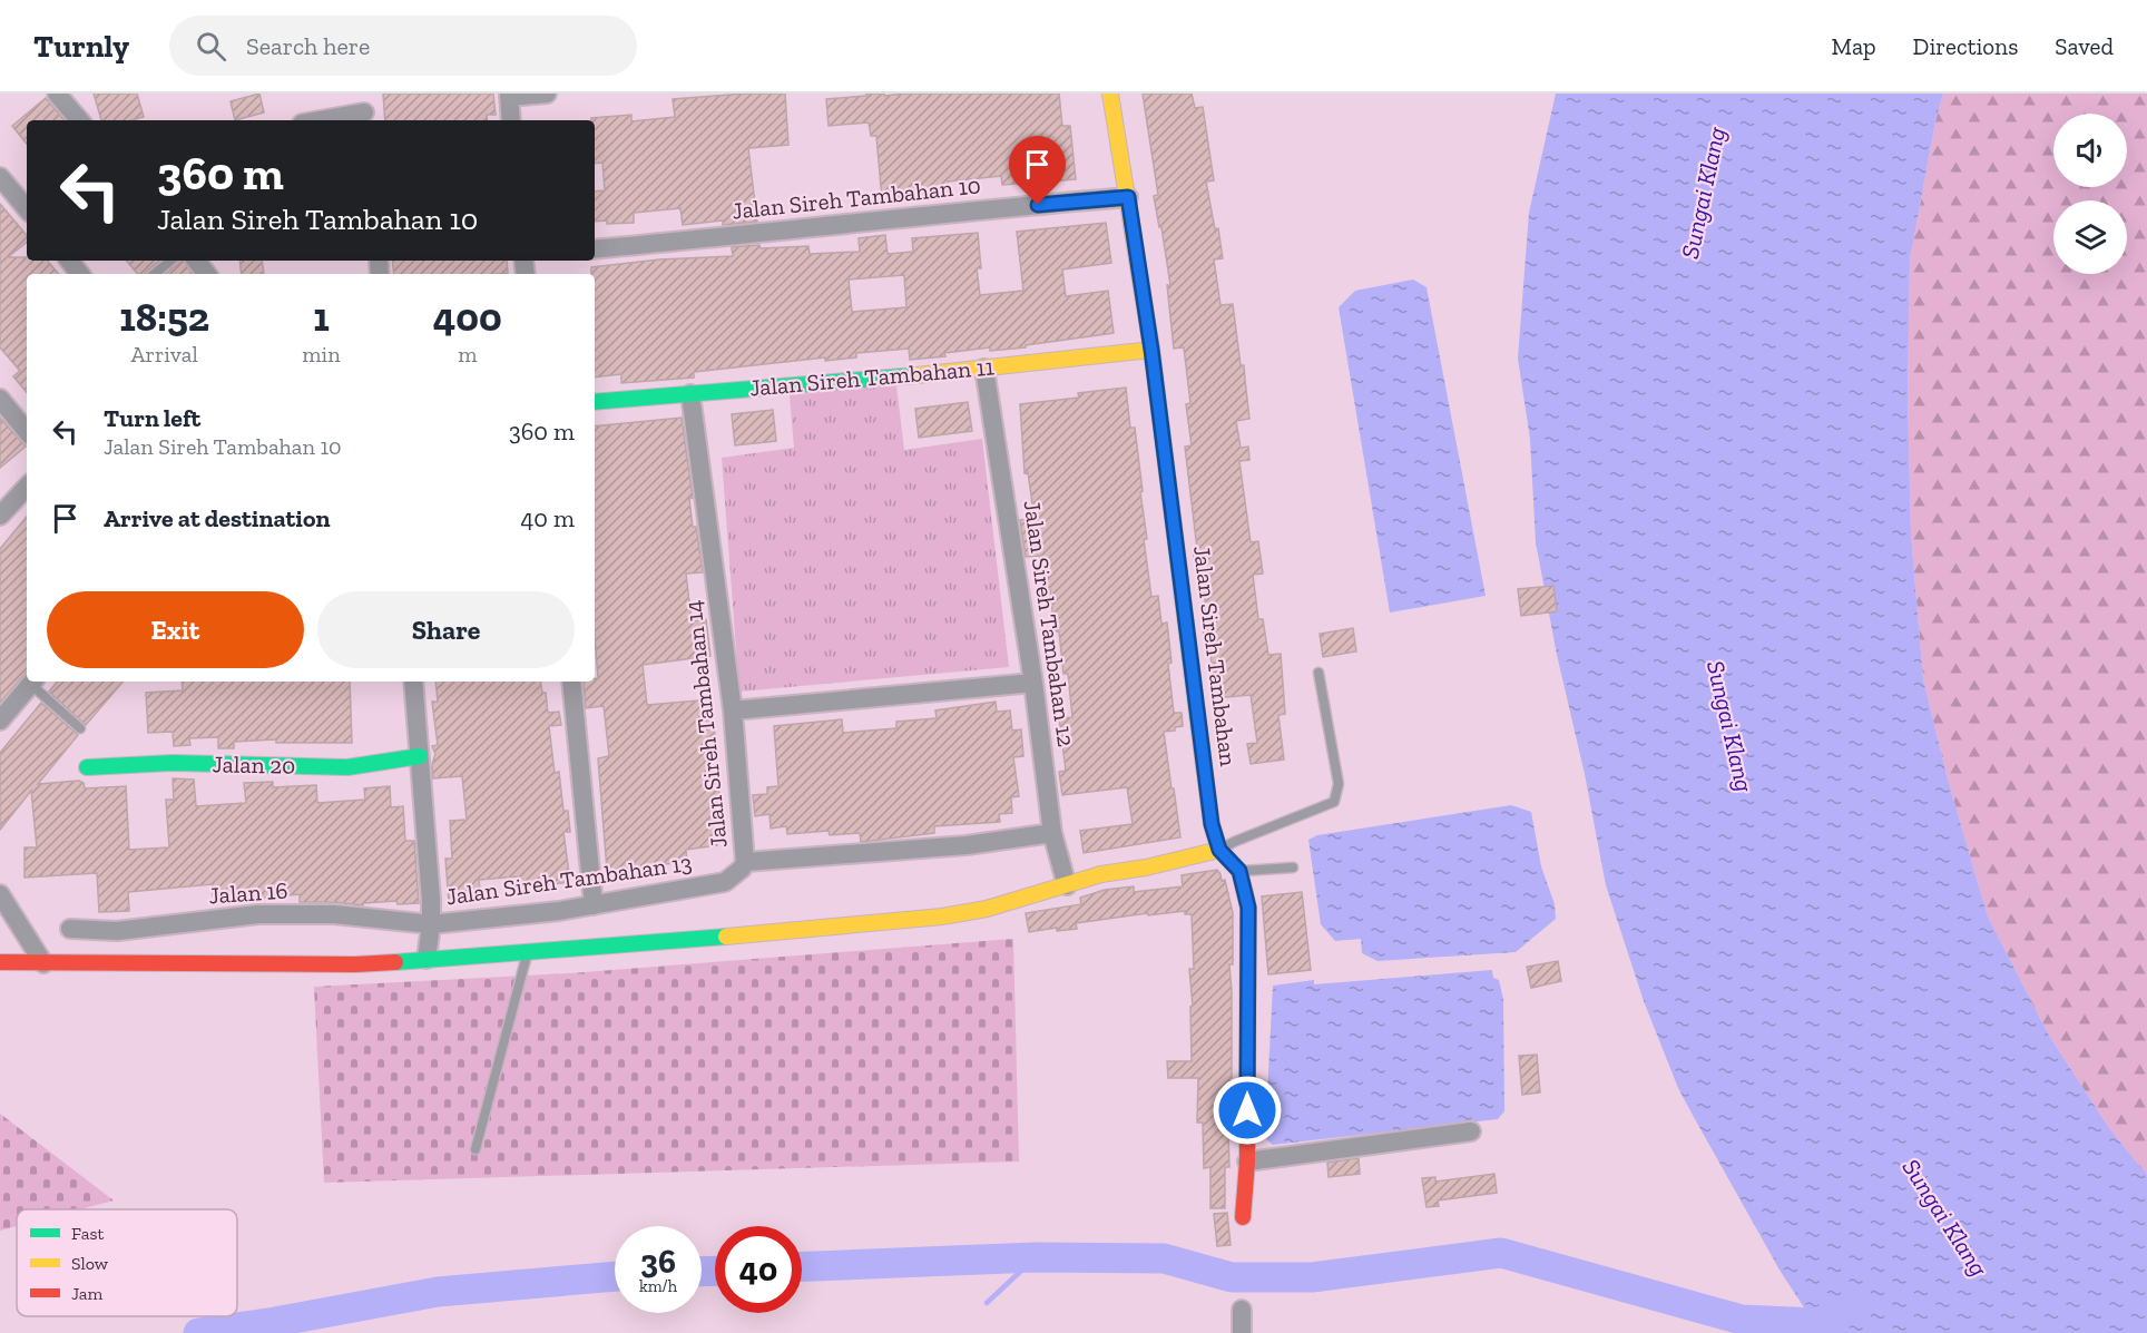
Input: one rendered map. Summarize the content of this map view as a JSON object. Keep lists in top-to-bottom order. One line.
{"streets":{"street":["Jalan Sireh Tambahan 10","Jalan Sireh Tambahan 11","Jalan Sireh Tambahan 12","Jalan Sireh Tambahan","Jalan Sireh Tambahan 14","Jalan 20","Jalan Sireh Tambahan 13","Jalan 16"]},"crossings":[["Jalan Sireh Tambahan 10","Jalan Sireh Tambahan"],["Jalan Sireh Tambahan 11","Jalan Sireh Tambahan 12"],["Jalan Sireh Tambahan 11","Jalan Sireh Tambahan"],["Jalan Sireh Tambahan 11","Jalan Sireh Tambahan 14"],["Jalan Sireh Tambahan 12","Jalan Sireh Tambahan 14"],["Jalan Sireh Tambahan 14","Jalan Sireh Tambahan 13"],["Jalan Sireh Tambahan 13","Jalan 16"]],"water":["Sungai Klang"],"legend":["Fast","Slow","Jam"],"page":{"header":"Turnly","search":"Search here","nav":["Map","Directions","Saved"],"turn":["360 m","Jalan Sireh Tambahan 10"],"eta":["18:52","Arrival","1","min","400","m"],"list":[{"name":"Turn left","note":"Jalan Sireh Tambahan 10","value":"360 m"},{"name":"Arrive at destination","value":"40 m"}],"buttons":["Exit","Share"],"speed":"36 km/h","limit":"40"}}
